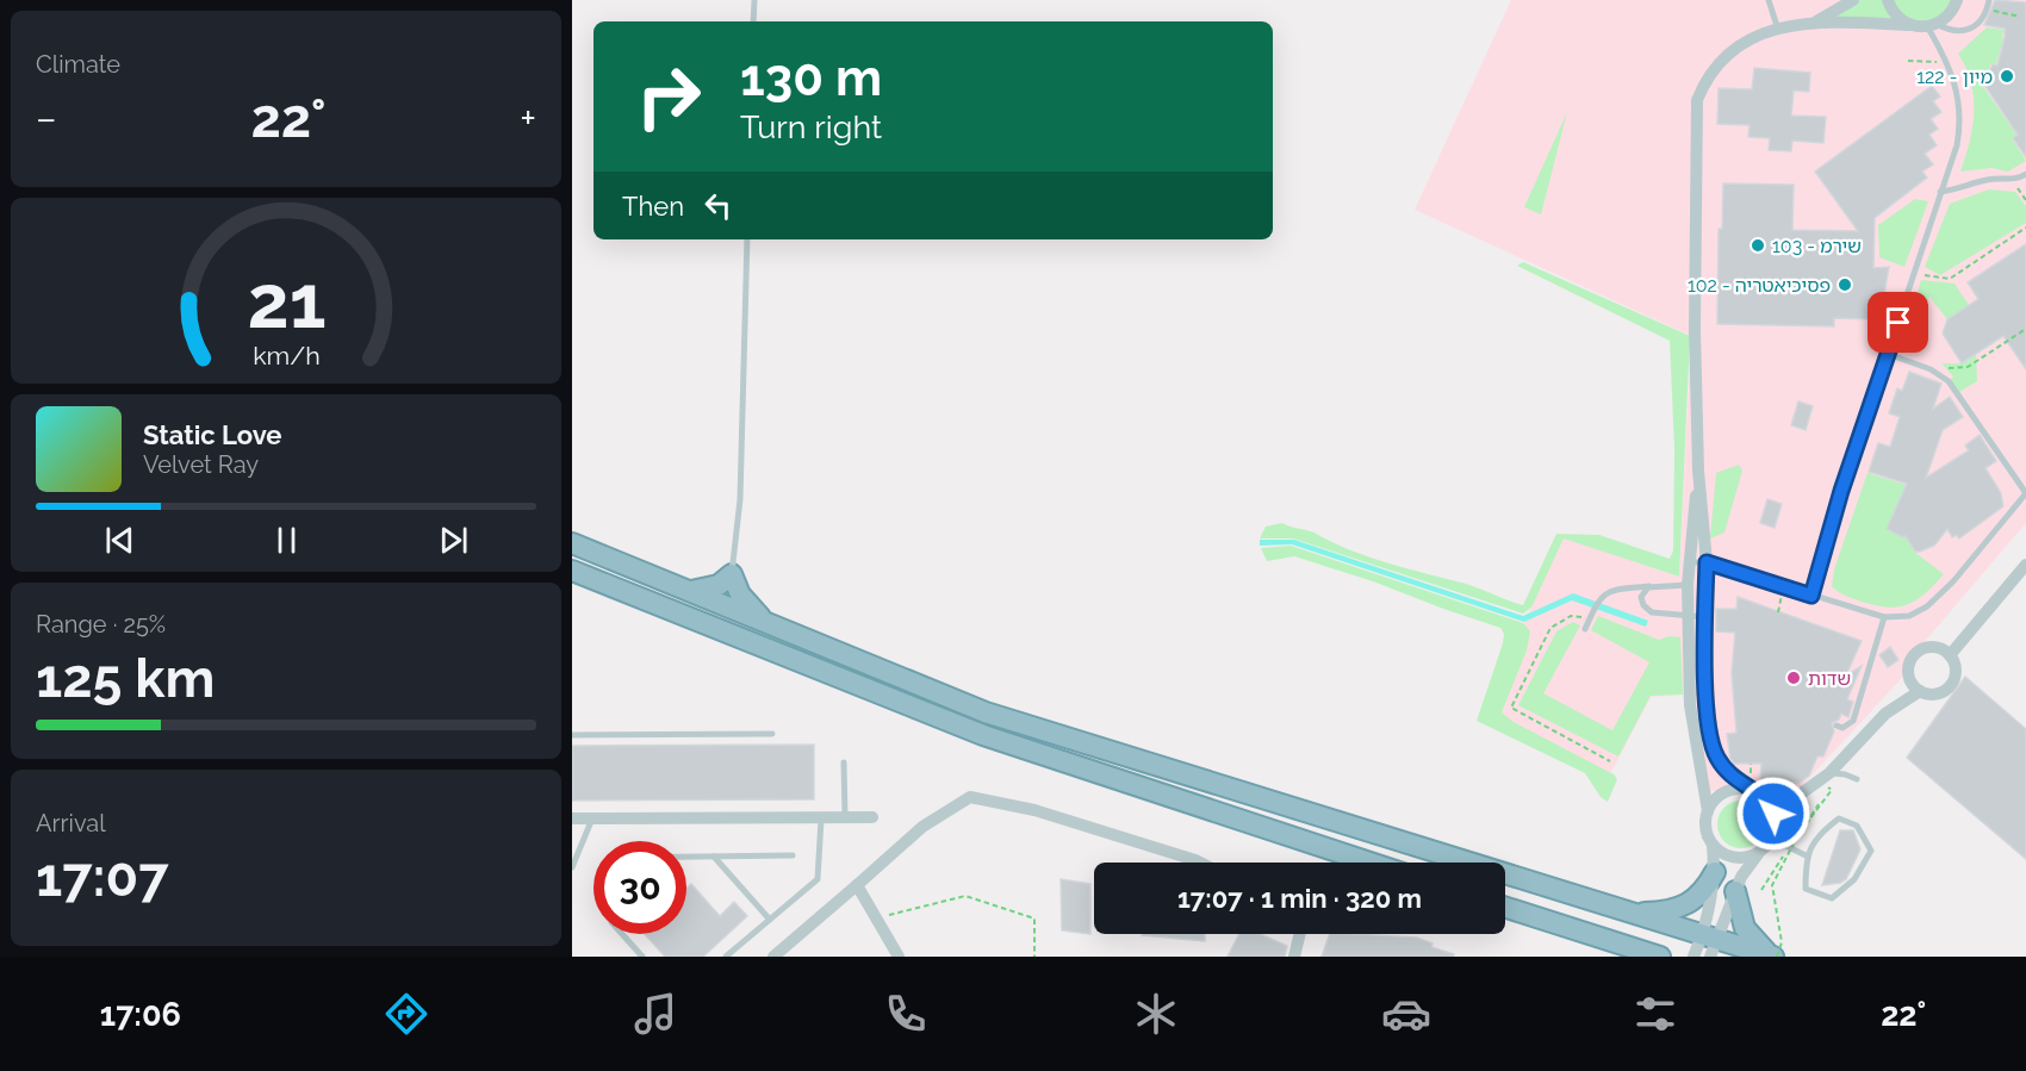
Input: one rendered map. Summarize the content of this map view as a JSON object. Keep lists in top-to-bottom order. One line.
{"places":["122 - מיון","103 - שירמ","102 - פסיכיאטריה","שדות"],"page":{"tile":["Climate",["Range · 25%","125 km"],["Arrival","17:07"]],"turn":["130 m","Turn right"],"heat":["−","22°","+"],"then":"Then","song":["Static Love","Velvet Ray"],"limit":"30","trip":"17:07 · 1 min · 320 m","tabs":["17:06","22°"],"gauge":["21","km/h"]}}
